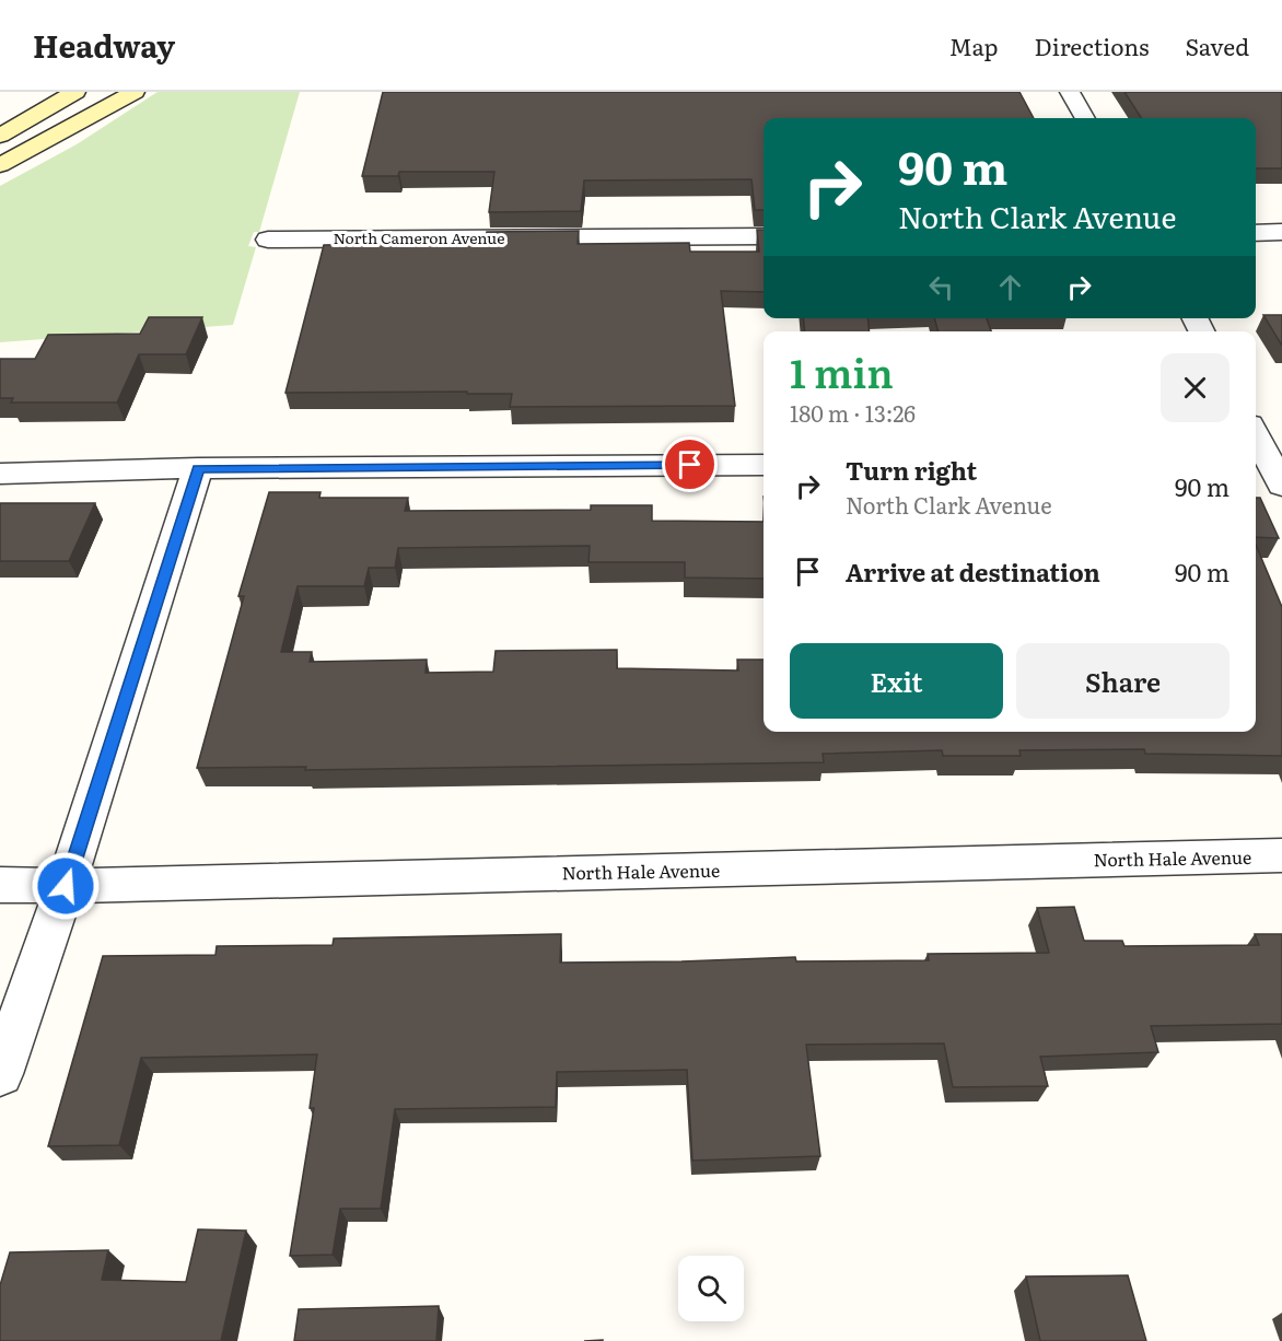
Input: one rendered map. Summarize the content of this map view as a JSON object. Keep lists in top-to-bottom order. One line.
{"streets":{"street":["North Cameron Avenue","North Hale Avenue"]},"page":{"header":"Headway","nav":["Map","Directions","Saved"],"turn":["90 m","North Clark Avenue"],"heading":["1 min","180 m · 13:26"],"list":[{"name":"Turn right","note":"North Clark Avenue","value":"90 m"},{"name":"Arrive at destination","value":"90 m"}],"buttons":["Exit","Share"]}}
